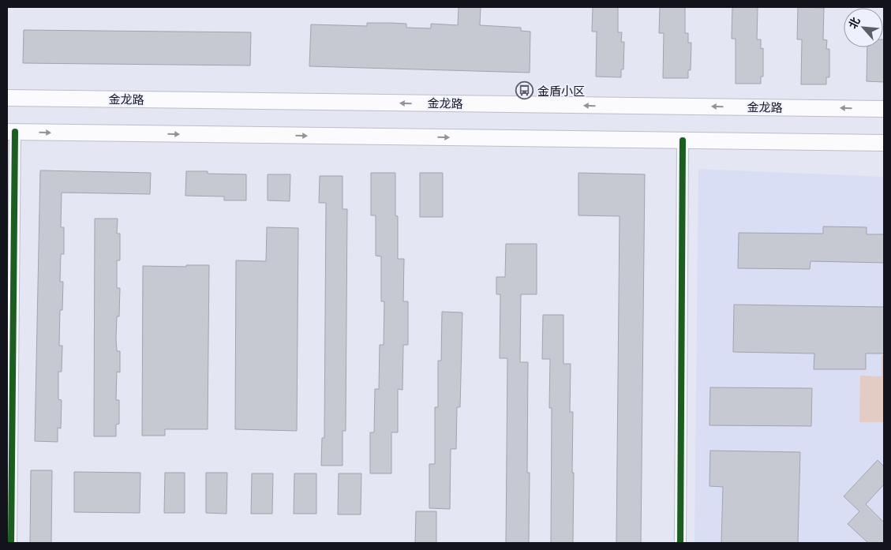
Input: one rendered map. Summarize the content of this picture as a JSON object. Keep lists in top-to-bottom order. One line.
{"streets":{"main road":["金龙路"]},"places":{"bus stop":["金盾小区"]},"north":"top left"}
